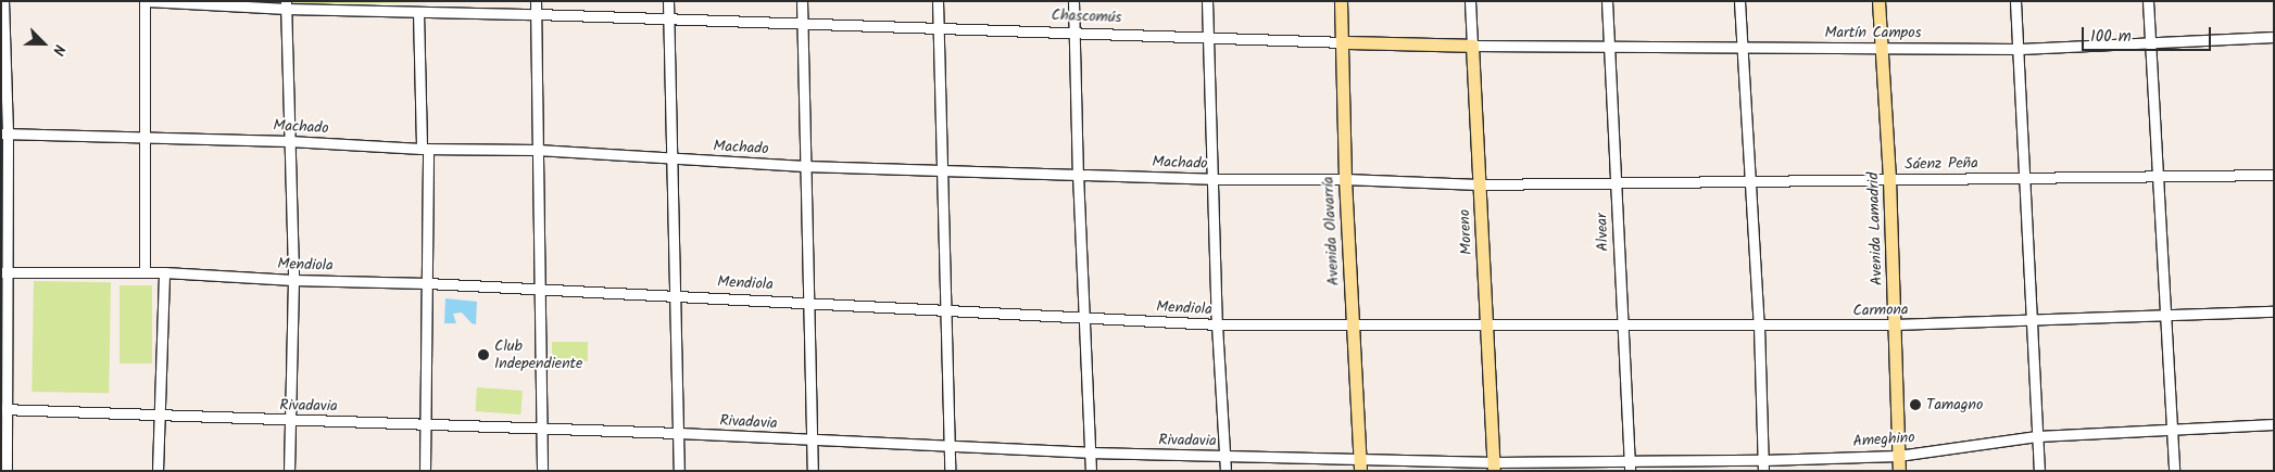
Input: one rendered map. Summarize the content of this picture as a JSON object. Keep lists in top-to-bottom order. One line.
{"streets":{"main road":["Chascomús","Avenida Lamadrid","Avenida Olavarría","Moreno"],"street":["Martín Campos","Machado","Sáenz Peña","Alvear","Mendiola","Carmona","Rivadavia","Ameghino"]},"crossings":[["Chascomús","Martín Campos"],["Chascomús","Avenida Olavarría"],["Chascomús","Moreno"],["Martín Campos","Avenida Lamadrid"],["Martín Campos","Moreno"],["Martín Campos","Alvear"],["Machado","Sáenz Peña"],["Machado","Avenida Olavarría"],["Machado","Moreno"],["Sáenz Peña","Avenida Lamadrid"],["Sáenz Peña","Moreno"],["Sáenz Peña","Alvear"],["Avenida Lamadrid","Carmona"],["Avenida Lamadrid","Ameghino"],["Avenida Olavarría","Mendiola"],["Avenida Olavarría","Rivadavia"],["Moreno","Mendiola"],["Moreno","Carmona"],["Moreno","Rivadavia"],["Moreno","Ameghino"],["Alvear","Carmona"],["Alvear","Ameghino"],["Mendiola","Carmona"],["Rivadavia","Ameghino"]],"places":["Club Independiente","Tamagno"],"scale_bar":"100 m","north":"bottom right"}
